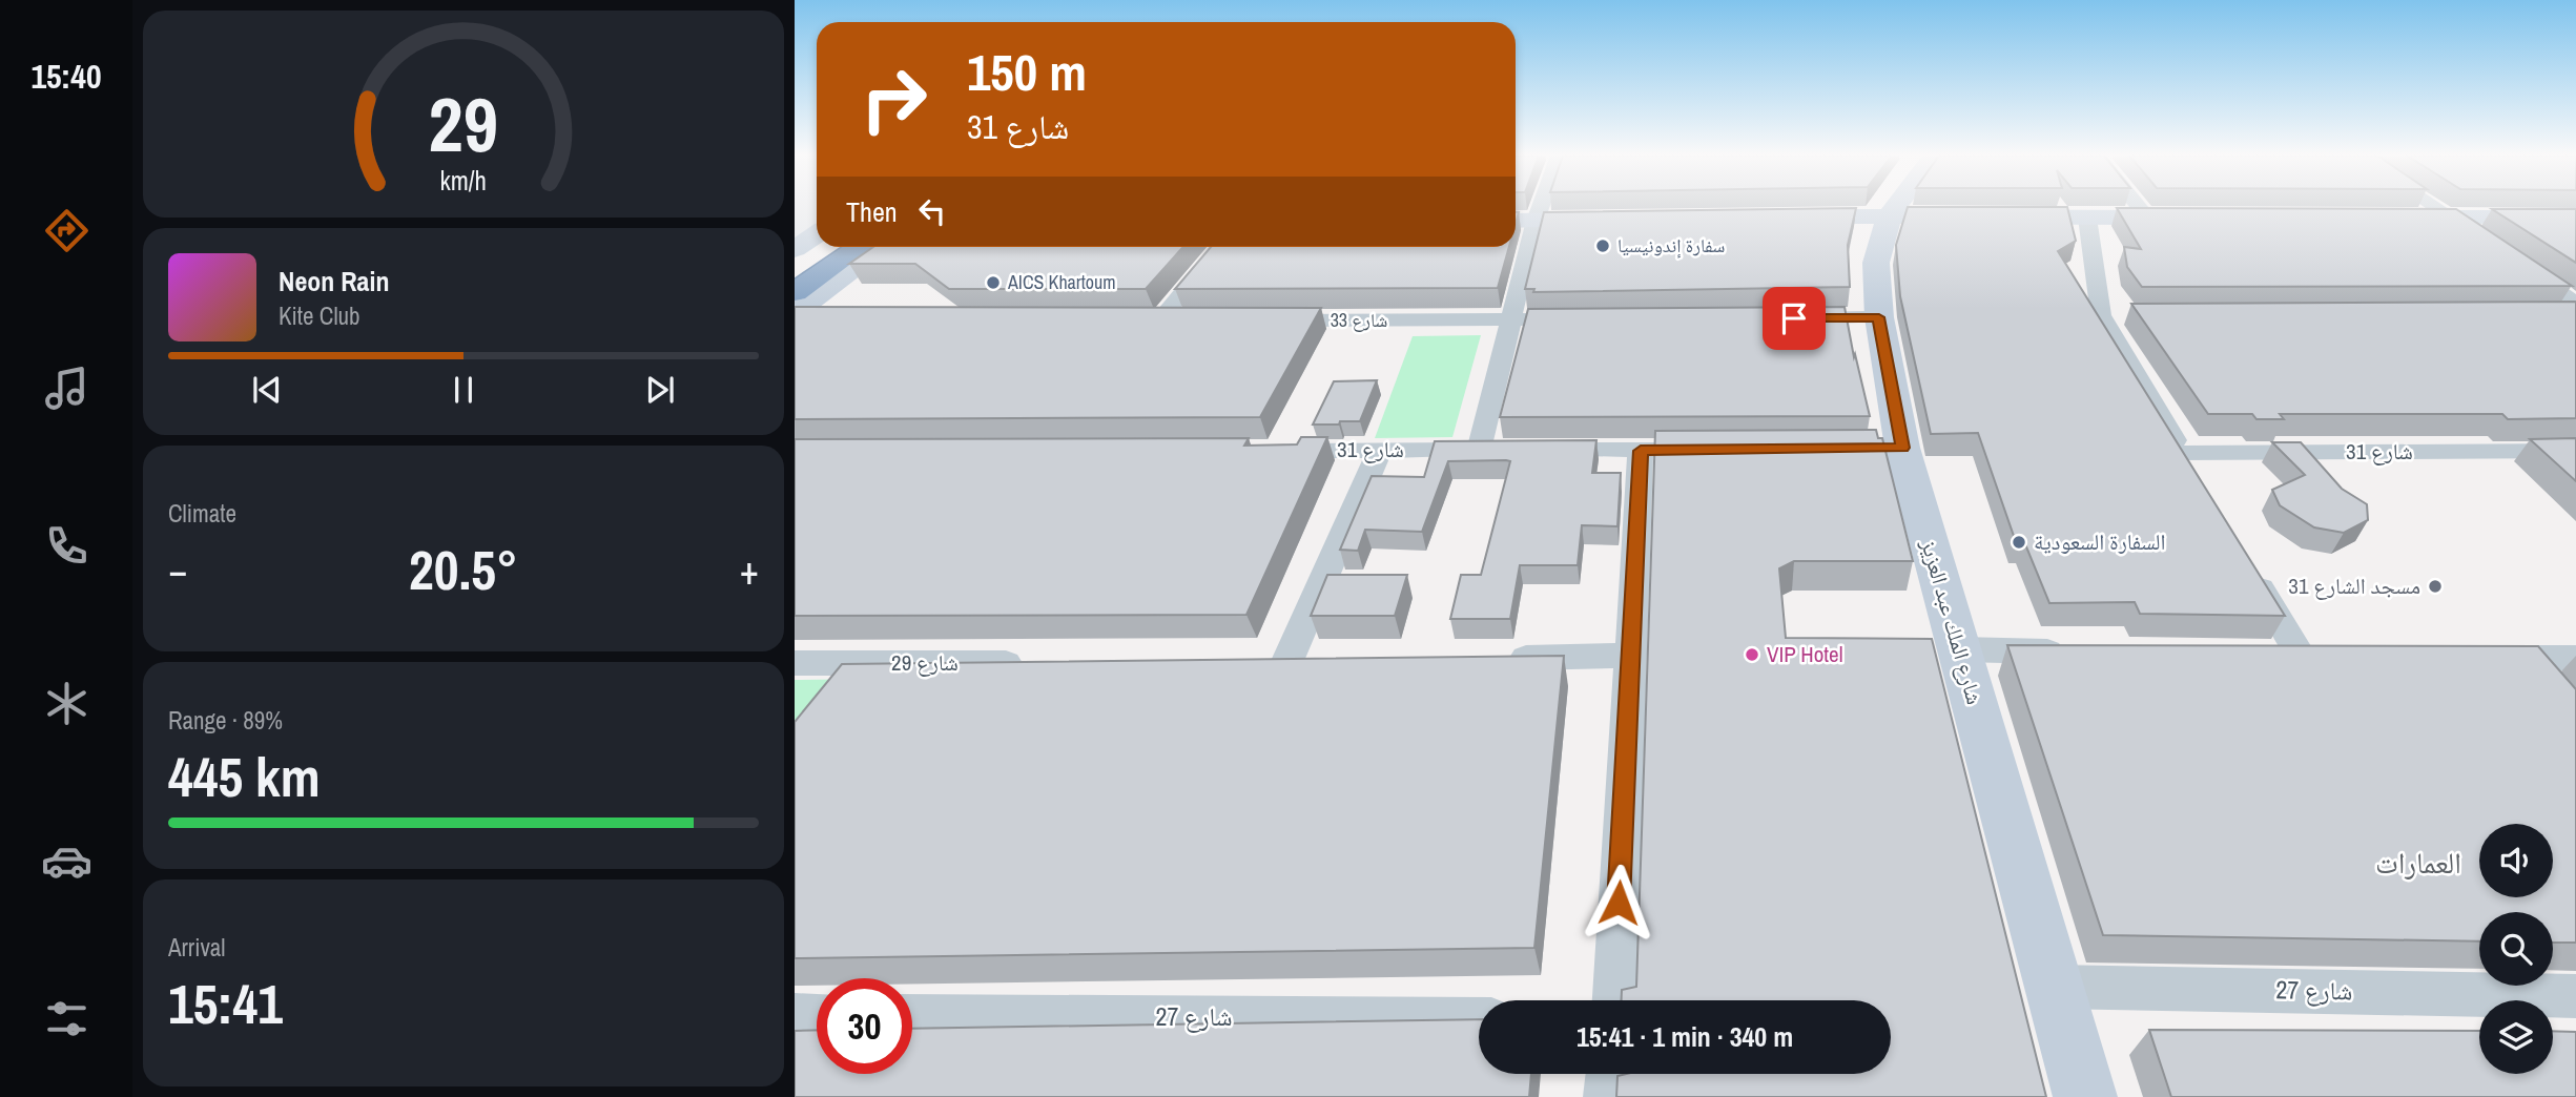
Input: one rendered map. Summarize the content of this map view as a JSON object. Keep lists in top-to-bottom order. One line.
{"streets":{"street":["شارع 33","شارع 31","شارع الملك عبد العزيز","شارع 29","شارع 27"]},"crossings":[["شارع الملك عبد العزيز","شارع 27"]],"districts":["العمارات"],"places":["سفارة إندونيسيا","AICS Khartoum","السفارة السعودية","مسجد الشارع 31","VIP Hotel"],"page":{"tabs":"15:40","turn":["150 m","شارع 31"],"then":"Then","song":["Neon Rain","Kite Club"],"tile":["Climate",["Range · 89%","445 km"],["Arrival","15:41"]],"heat":["−","20.5°","+"],"limit":"30","trip":"15:41 · 1 min · 340 m","gauge":["29","km/h"]}}
